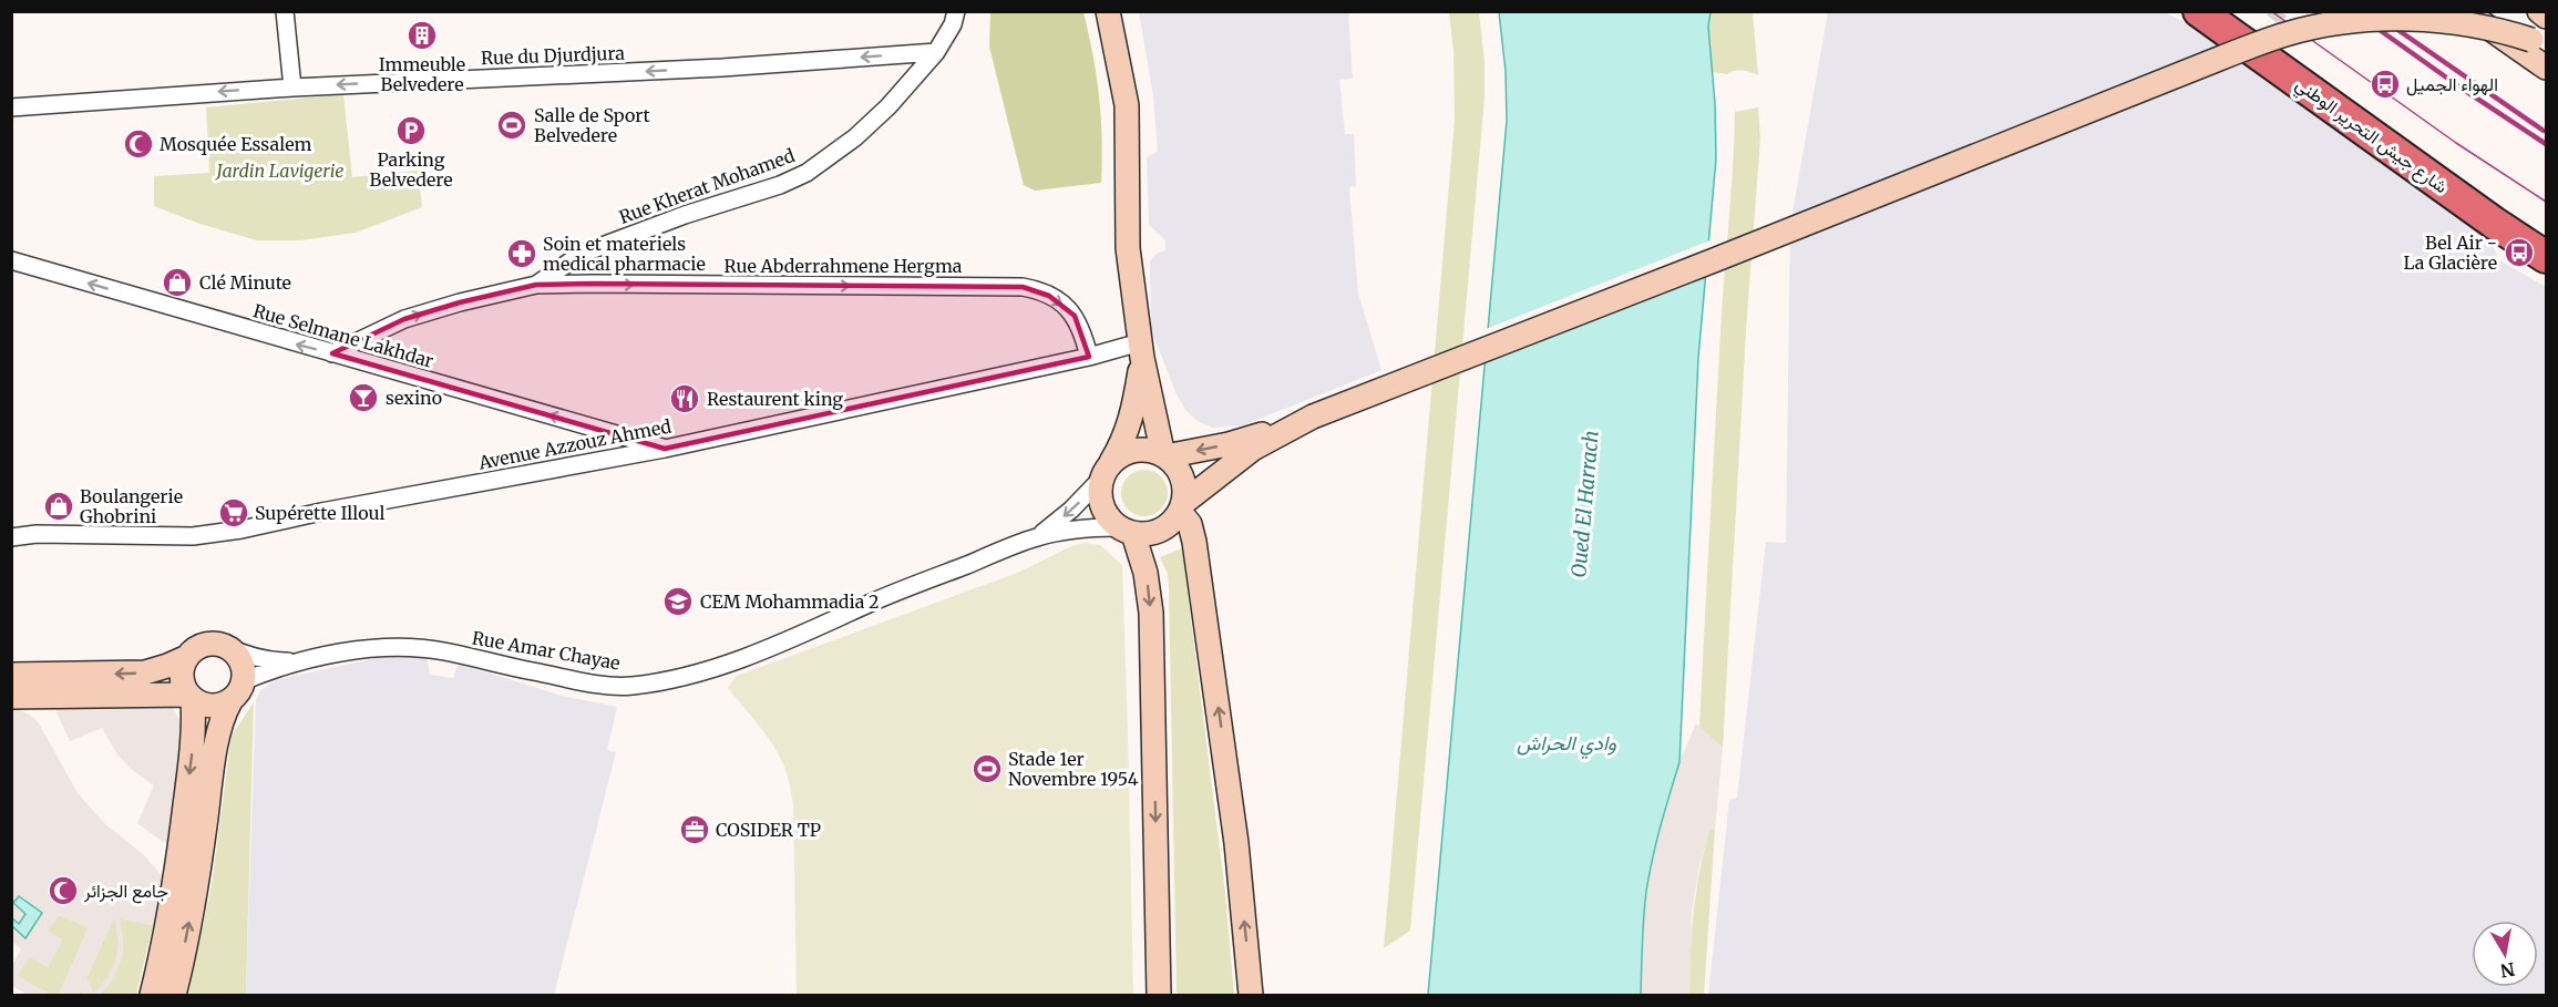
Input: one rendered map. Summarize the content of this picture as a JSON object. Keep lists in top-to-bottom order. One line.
{"streets":{"highway":["شارع جيش التحرير الوطني"],"street":["Rue du Djurdjura","Rue Kherat Mohamed","Rue Abderrahmene Hergma","Rue Selmane Lakhdar","Avenue Azzouz Ahmed","Rue Amar Chayae"]},"crossings":[["Rue du Djurdjura","Rue Kherat Mohamed"],["Rue Kherat Mohamed","Rue Abderrahmene Hergma"],["Rue Abderrahmene Hergma","Rue Selmane Lakhdar"],["Rue Abderrahmene Hergma","Avenue Azzouz Ahmed"],["Rue Selmane Lakhdar","Avenue Azzouz Ahmed"]],"one_way":["Rue du Djurdjura","Rue Abderrahmene Hergma","Rue Selmane Lakhdar"],"water":["Oued El Harrach","وادي الحراش"],"parks":["Jardin Lavigerie"],"places":{"building":["Immeuble Belvedere"],"bus stop":["الهواء الجميل","Bel Air - La Glacière"],"sports":["Salle de Sport Belvedere","Stade 1er Novembre 1954"],"parking":["Parking Belvedere"],"mosque":["Mosquée Essalem","جامع الجزائر"],"pharmacy":["Soin et materiels medical pharmacie"],"shop":["Clé Minute","Boulangerie Ghobrini"],"bar":["sexino"],"restaurant":["Restaurent king"],"supermarket":["Supérette Illoul"],"school or university":["CEM Mohammadia 2"],"office":["COSIDER TP"]},"north":"bottom"}
